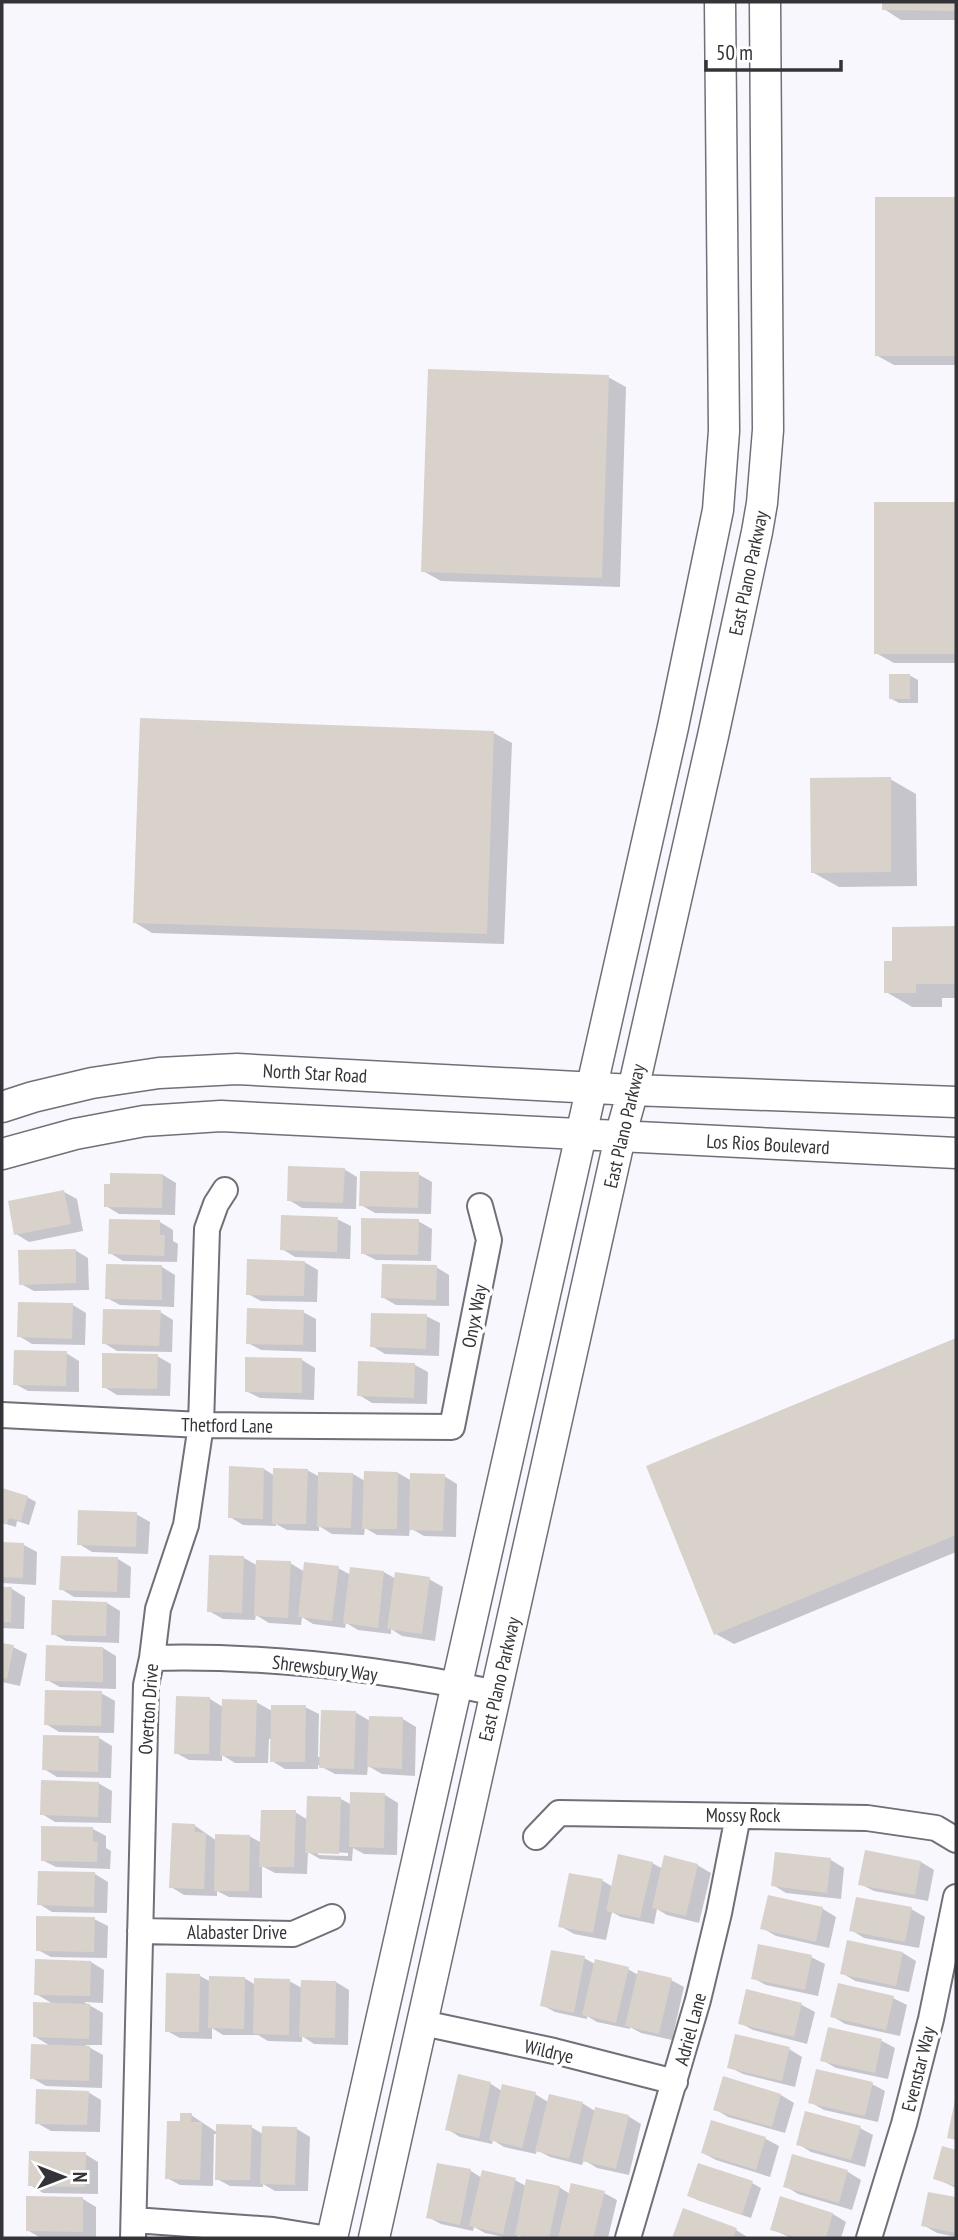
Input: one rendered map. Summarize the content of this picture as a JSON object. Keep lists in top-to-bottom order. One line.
{"streets":{"main road":["East Plano Parkway","North Star Road","Los Rios Boulevard"],"street":["Onyx Way","Thetford Lane","Shrewsbury Way","Overton Drive","Mossy Rock","Alabaster Drive","Adriel Lane","Wildrye","Evenstar Way"]},"crossings":[["East Plano Parkway","North Star Road"],["East Plano Parkway","Los Rios Boulevard"],["East Plano Parkway","Shrewsbury Way"],["East Plano Parkway","Wildrye"],["Onyx Way","Thetford Lane"],["Thetford Lane","Overton Drive"],["Shrewsbury Way","Overton Drive"],["Overton Drive","Alabaster Drive"],["Mossy Rock","Adriel Lane"],["Adriel Lane","Wildrye"]],"scale_bar":"50 m","north":"right"}
